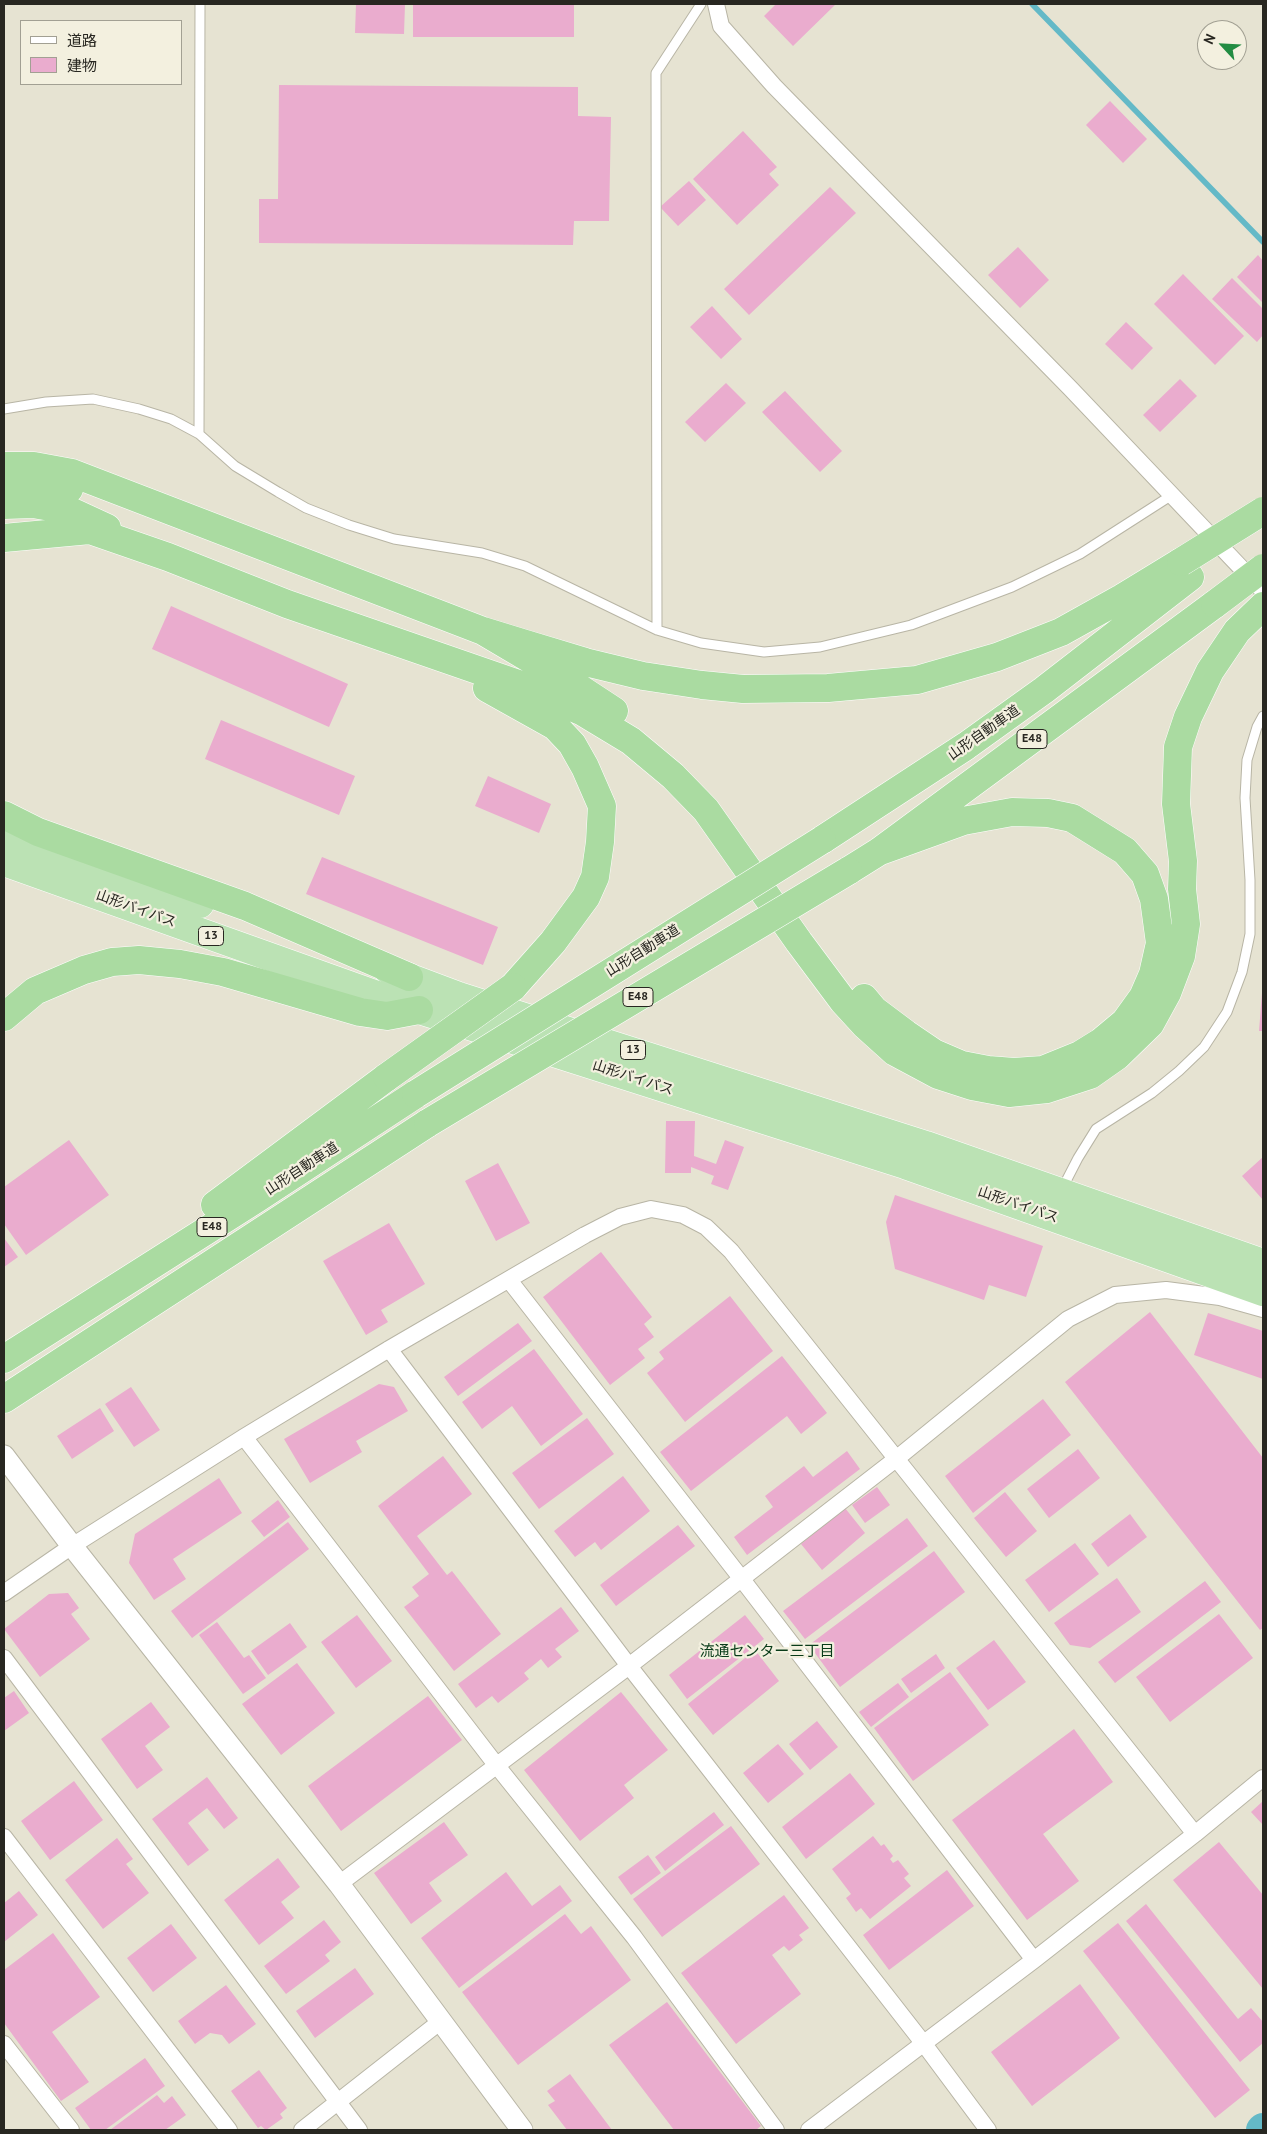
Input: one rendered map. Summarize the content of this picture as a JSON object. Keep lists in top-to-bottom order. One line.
{"streets":{"highway":["山形自動車道","E48","山形バイパス","13"]},"districts":["流通センター三丁目"],"legend":["道路","建物"],"north":"top left"}
